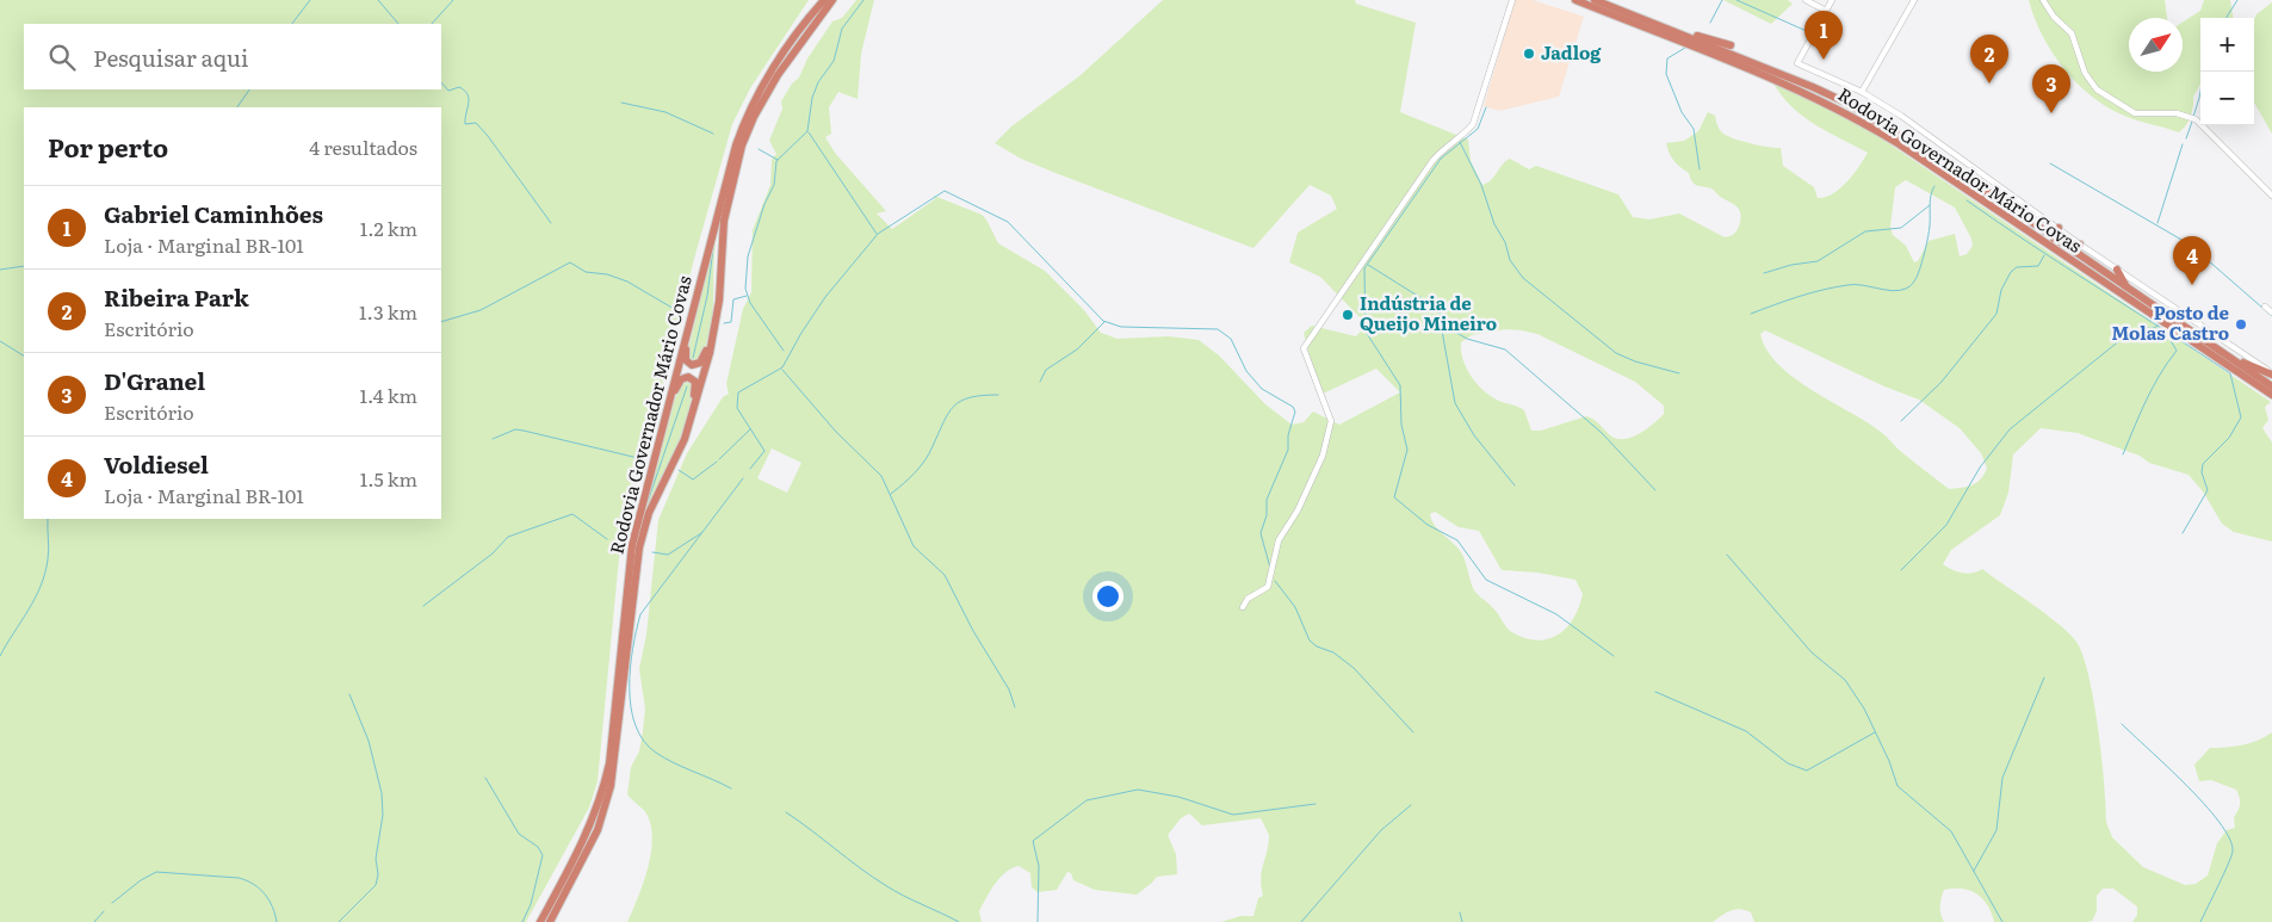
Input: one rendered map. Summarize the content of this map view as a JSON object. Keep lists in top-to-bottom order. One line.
{"streets":{"highway":["Rodovia Governador Mário Covas"]},"places":["Jadlog","Indústria de Queijo Mineiro","Posto de Molas Castro"],"north":"top right","page":{"pins":["1","2","3","4"],"map_buttons":["+","−"],"search":"Pesquisar aqui","heading":["Por perto","4 resultados"],"list":[{"mark":"1","name":"Gabriel Caminhões","note":"Loja · Marginal BR-101","value":"1.2 km"},{"mark":"2","name":"Ribeira Park","note":"Escritório","value":"1.3 km"},{"mark":"3","name":"D'Granel","note":"Escritório","value":"1.4 km"},{"mark":"4","name":"Voldiesel","note":"Loja · Marginal BR-101","value":"1.5 km"}]}}
